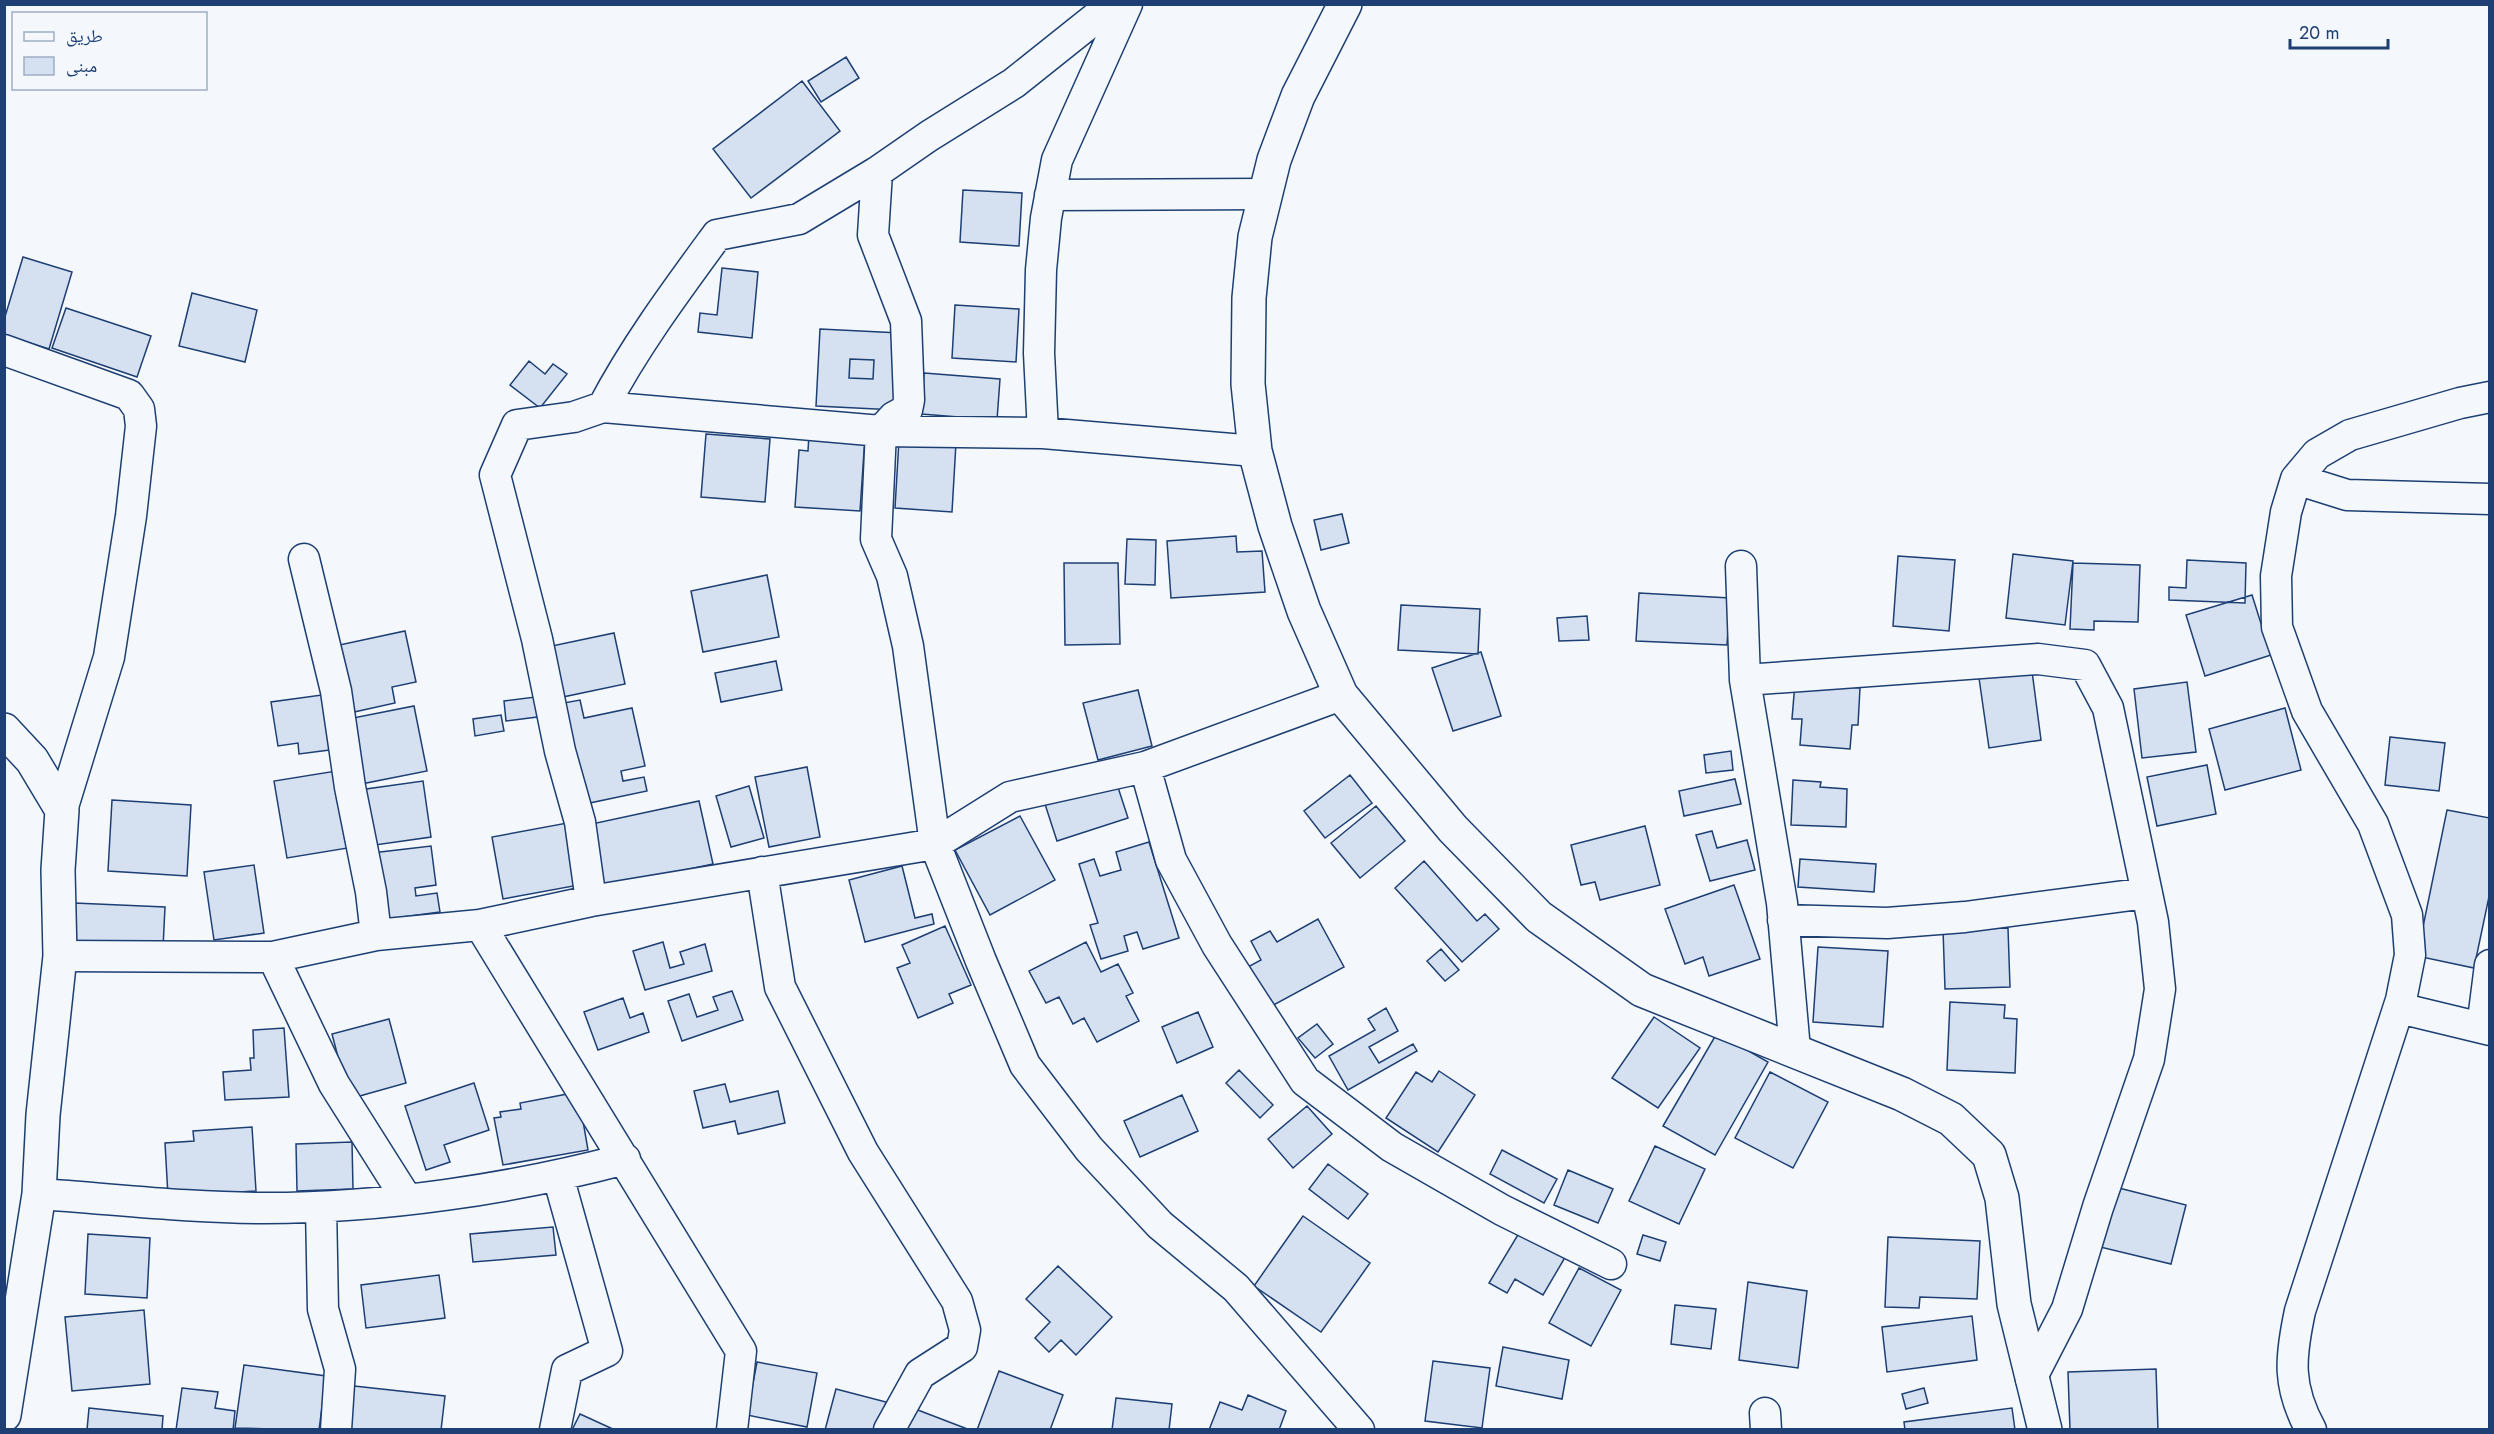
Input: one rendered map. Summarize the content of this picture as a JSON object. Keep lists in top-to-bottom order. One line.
{"legend":["طريق","مبنى"],"scale_bar":"20 m"}
